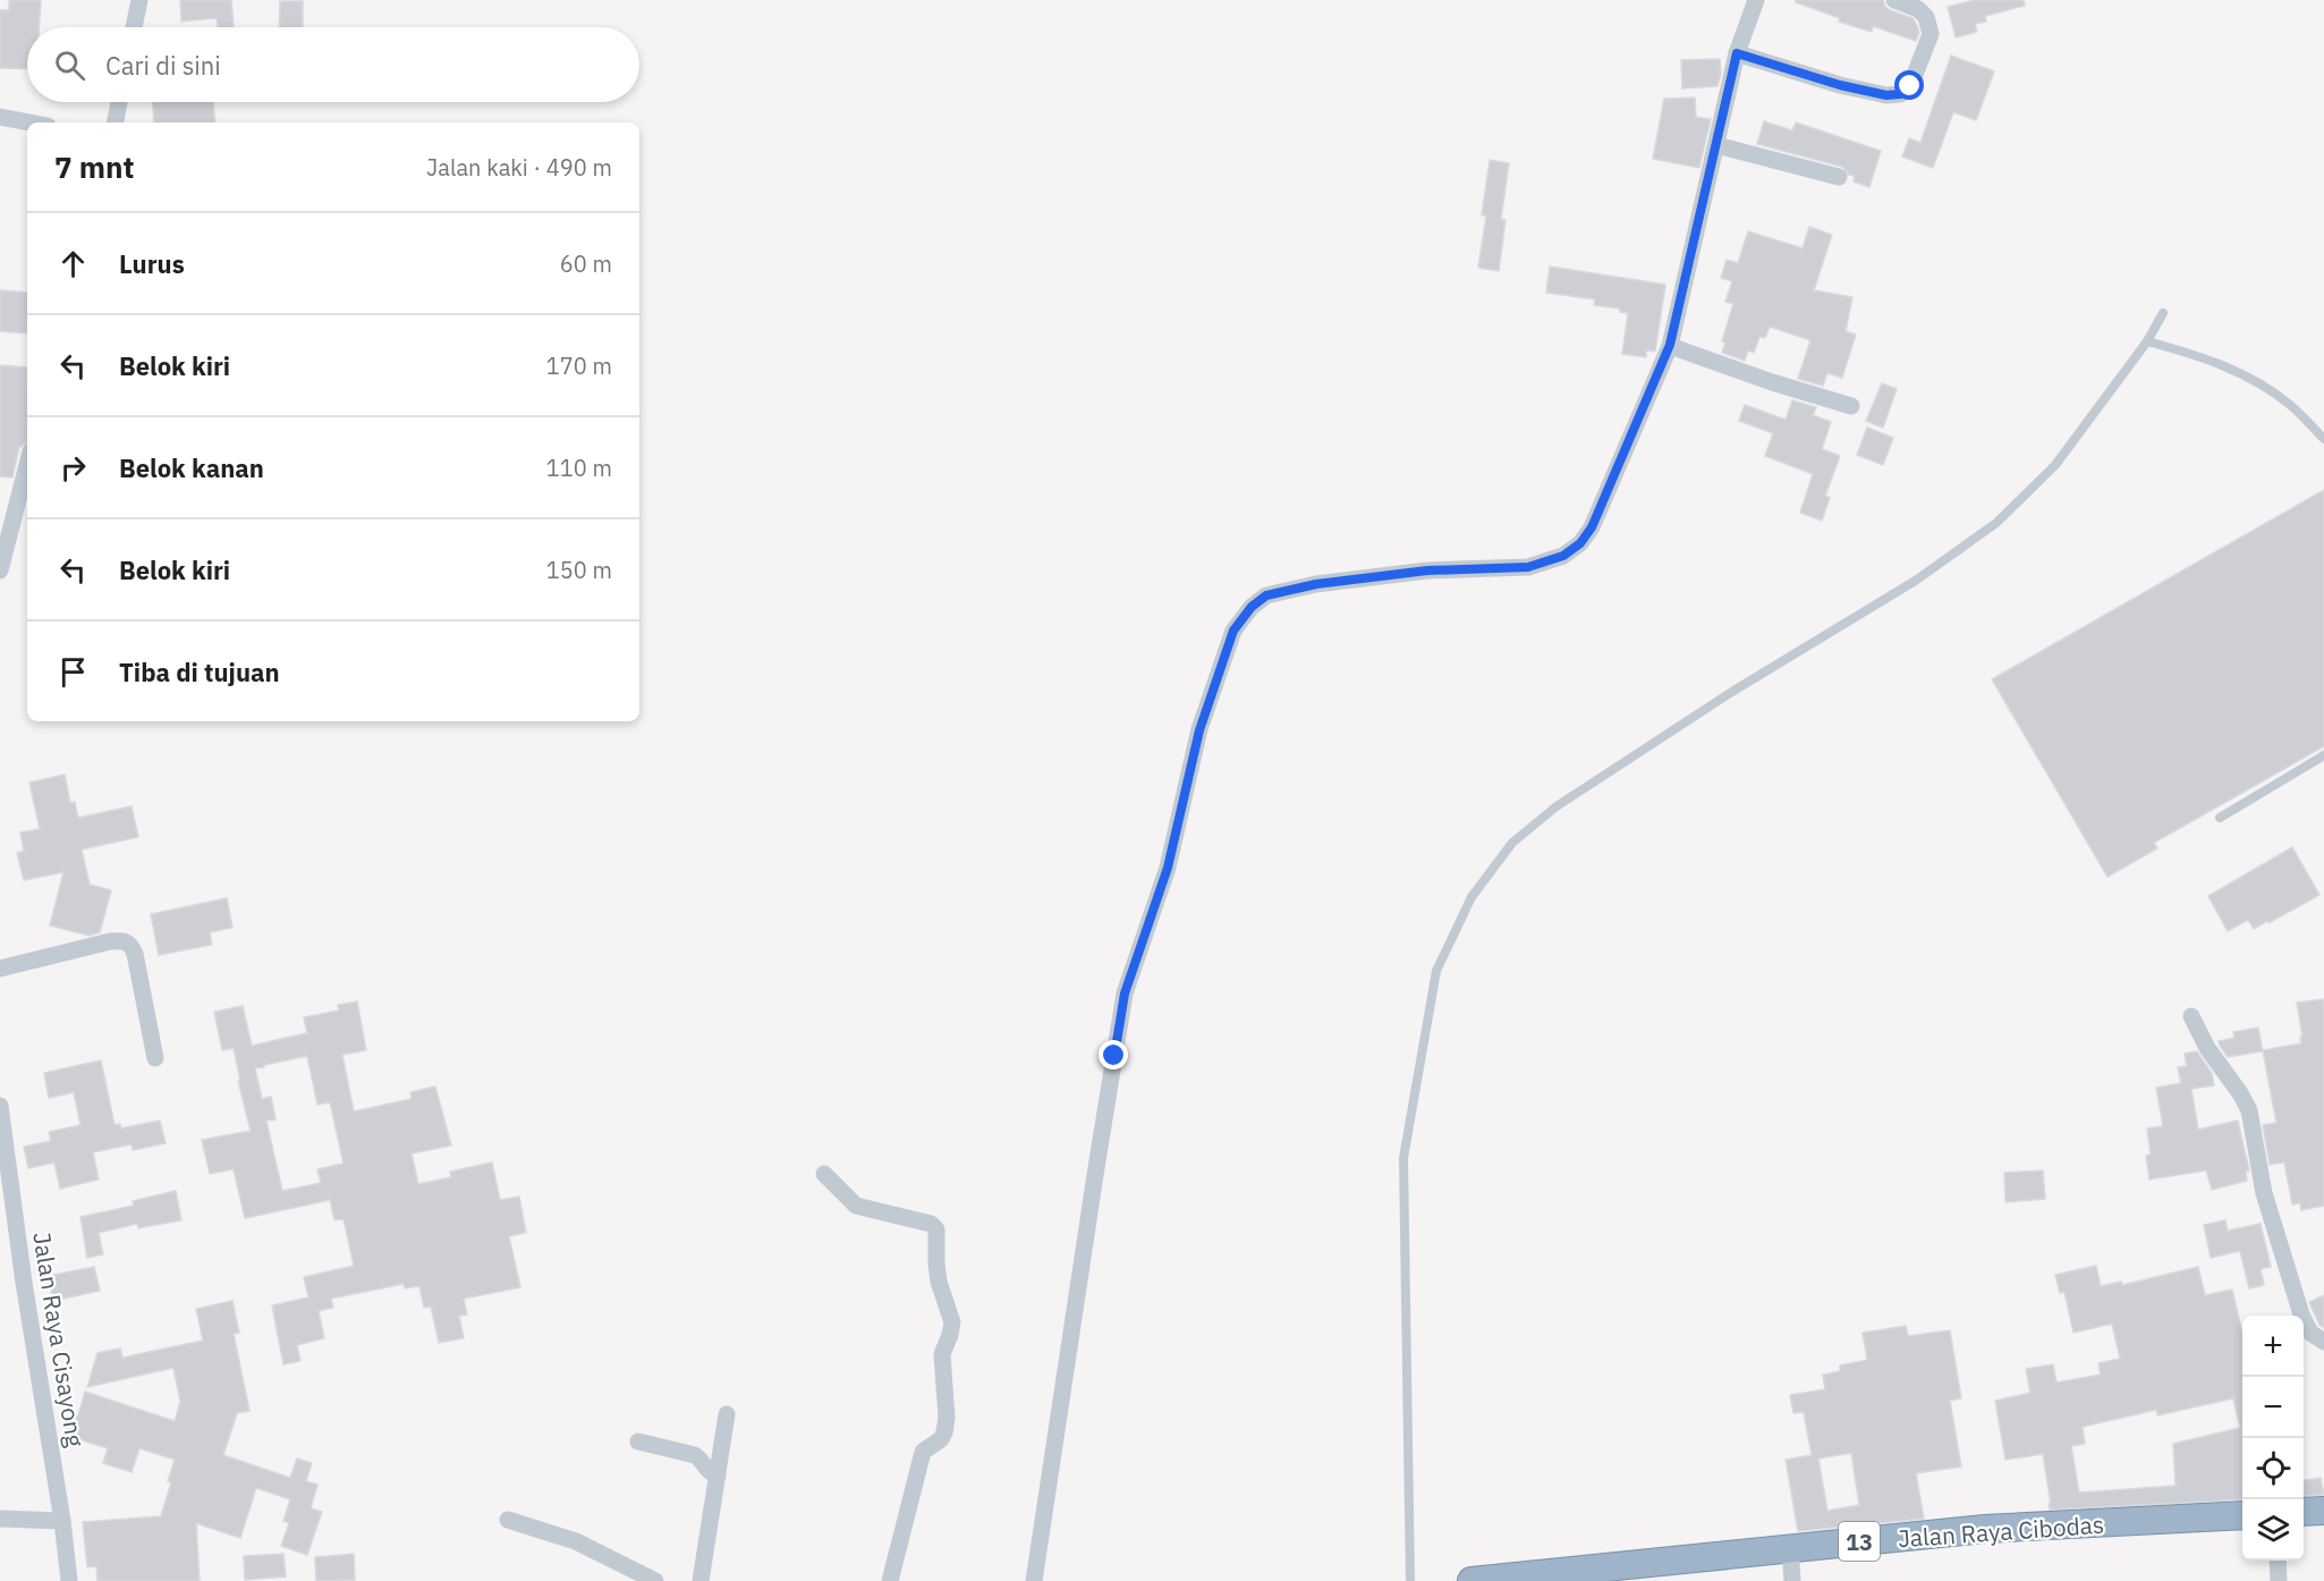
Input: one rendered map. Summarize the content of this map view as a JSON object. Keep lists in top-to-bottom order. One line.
{"streets":{"highway":["Jalan Raya Cibodas","13"],"street":["Jalan Raya Cisayong"]},"page":{"search":"Cari di sini","heading":["7 mnt","Jalan kaki · 490 m"],"list":[["Lurus","60 m"],["Belok kiri","170 m"],["Belok kanan","110 m"],["Belok kiri","150 m"],"Tiba di tujuan"],"map_buttons":["+","−"]}}
